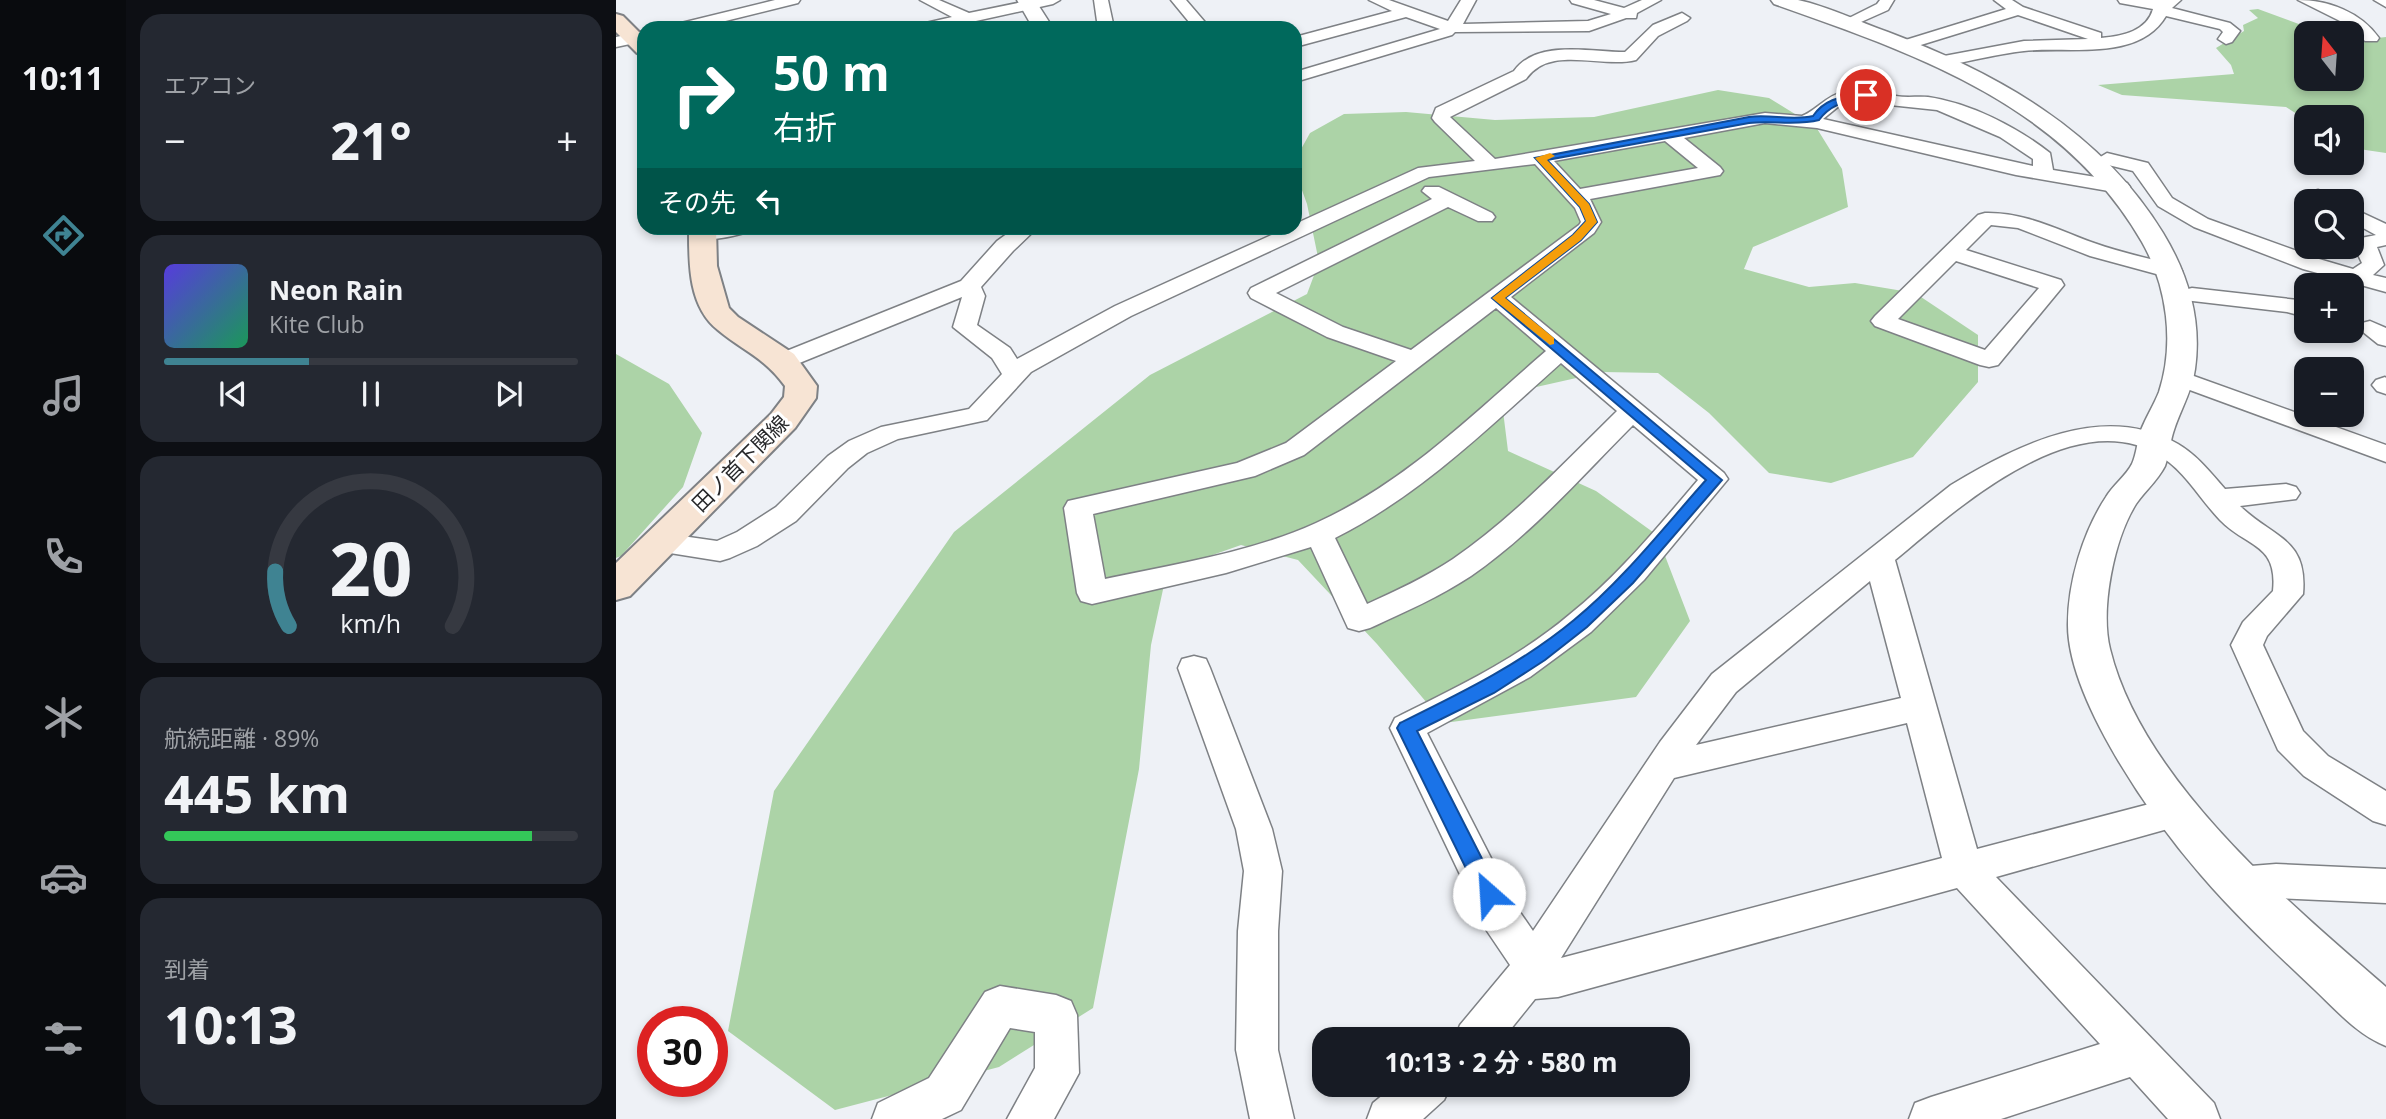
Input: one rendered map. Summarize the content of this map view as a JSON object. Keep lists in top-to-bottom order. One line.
{"streets":{"main road":["田ノ首下関線"]},"north":"top","page":{"tabs":"10:11","tile":["エアコン",["航続距離 · 89%","445 km"],["到着","10:13"]],"map_buttons":["+","−"],"turn":["50 m","右折"],"heat":["−","21°","+"],"then":"その先","song":["Neon Rain","Kite Club"],"limit":"30","trip":"10:13 · 2 分 · 580 m","gauge":["20","km/h"]}}
